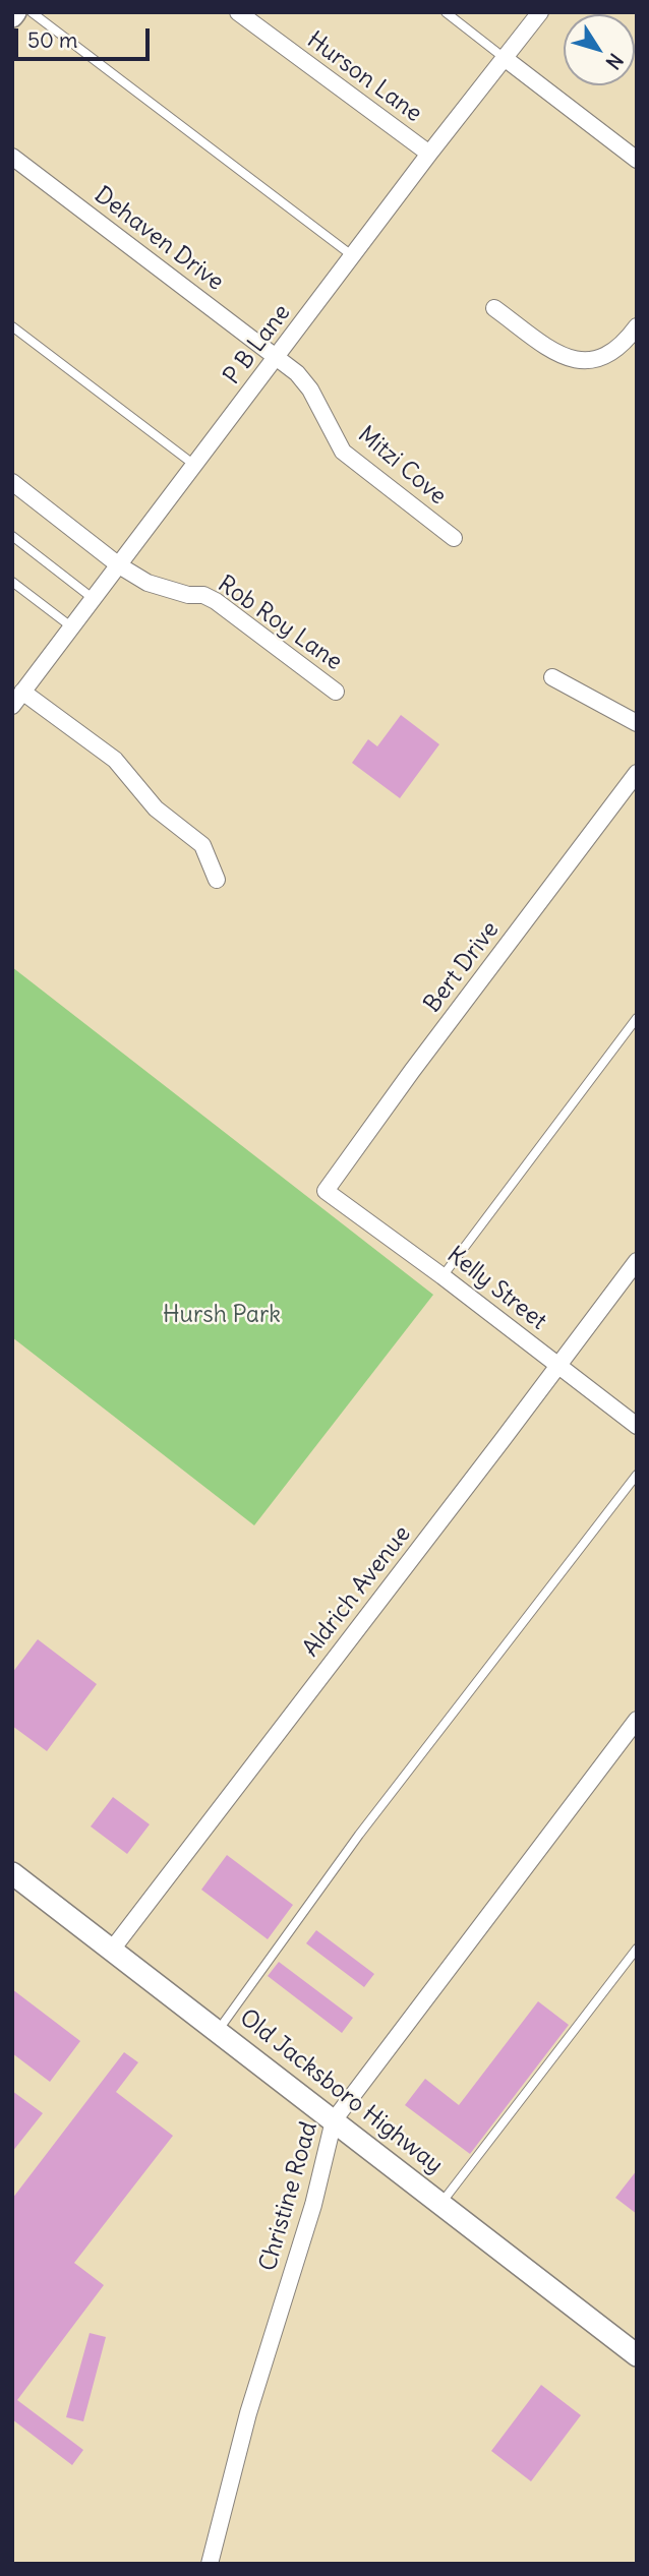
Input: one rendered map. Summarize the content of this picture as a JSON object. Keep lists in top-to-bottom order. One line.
{"streets":{"main road":["Old Jacksboro Highway"],"street":["Hurson Lane","Dehaven Drive","P B Lane","Mitzi Cove","Rob Roy Lane","Bert Drive","Kelly Street","Aldrich Avenue","Christine Road"]},"crossings":[["Hurson Lane","P B Lane"],["Dehaven Drive","P B Lane"],["Dehaven Drive","Mitzi Cove"],["P B Lane","Mitzi Cove"],["P B Lane","Rob Roy Lane"],["Bert Drive","Kelly Street"],["Kelly Street","Aldrich Avenue"],["Aldrich Avenue","Old Jacksboro Highway"],["Old Jacksboro Highway","Christine Road"]],"parks":["Hursh Park"],"scale_bar":"50 m","north":"bottom right"}
